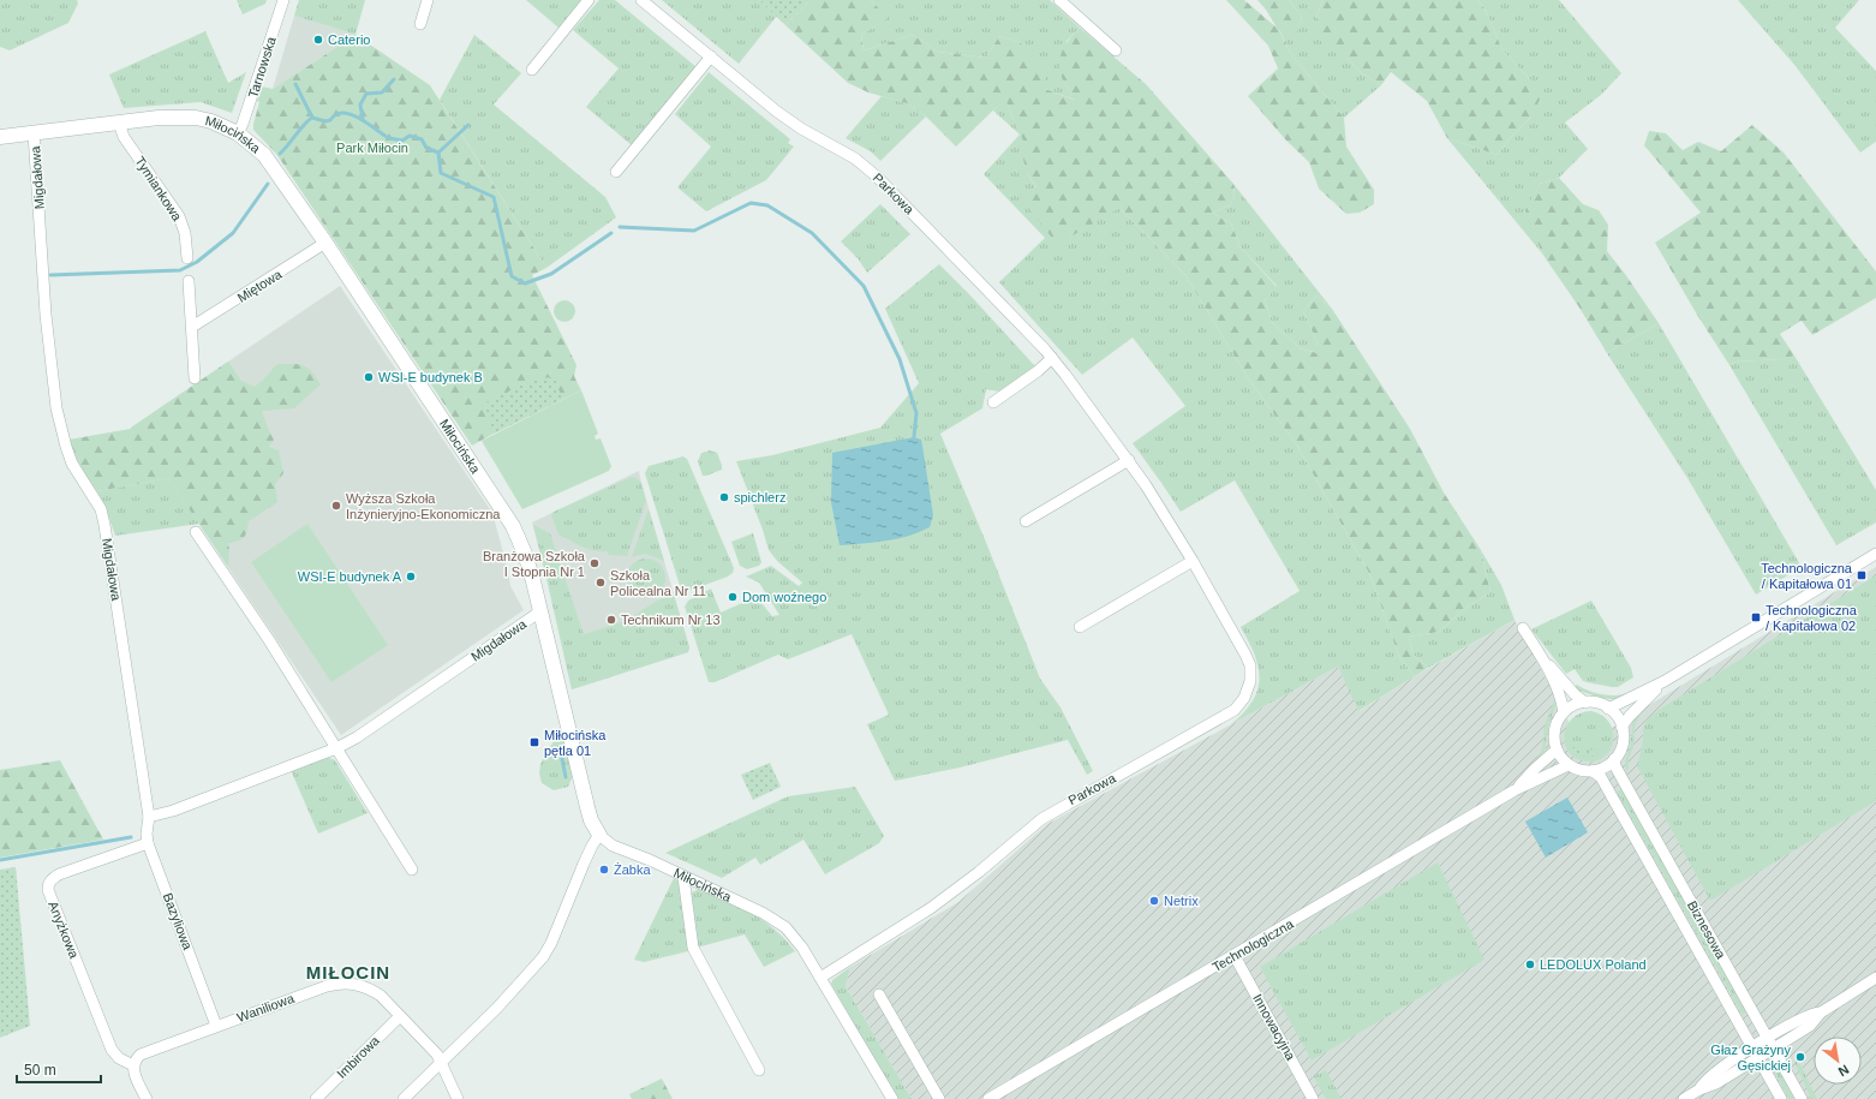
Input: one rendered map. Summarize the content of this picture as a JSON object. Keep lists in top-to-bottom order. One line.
{"streets":{"street":["Tarnowska","Miłocińska","Migdałowa","Tymiankowa","Parkowa","Miętowa","Bazyliowa","Anyżkowa","Biznesowa","Technologiczna","Waniliowa","Innowacyjna","Imbirowa"]},"crossings":[["Tarnowska","Miłocińska"],["Miłocińska","Migdałowa"],["Miłocińska","Tymiankowa"],["Miłocińska","Parkowa"],["Miłocińska","Miętowa"],["Migdałowa","Bazyliowa"],["Bazyliowa","Anyżkowa"],["Bazyliowa","Waniliowa"],["Anyżkowa","Waniliowa"],["Biznesowa","Technologiczna"],["Technologiczna","Innowacyjna"],["Waniliowa","Imbirowa"]],"districts":["MIŁOCIN"],"parks":["Park Miłocin"],"places":{"other":["Caterio","WSI-E budynek B","spichlerz","Wyższa Szkoła Inżynieryjno-Ekonomiczna","Branżowa Szkoła I Stopnia Nr 1","WSI-E budynek A","Szkoła Policealna Nr 11","Dom woźnego","Technikum Nr 13","Żabka","Netrix","LEDOLUX Poland","Głaz Grażyny Gęsickiej"],"transit":["Technologiczna / Kapitałowa 01","Technologiczna / Kapitałowa 02","Miłocińska pętla 01"]},"scale_bar":"50 m","north":"bottom right"}
